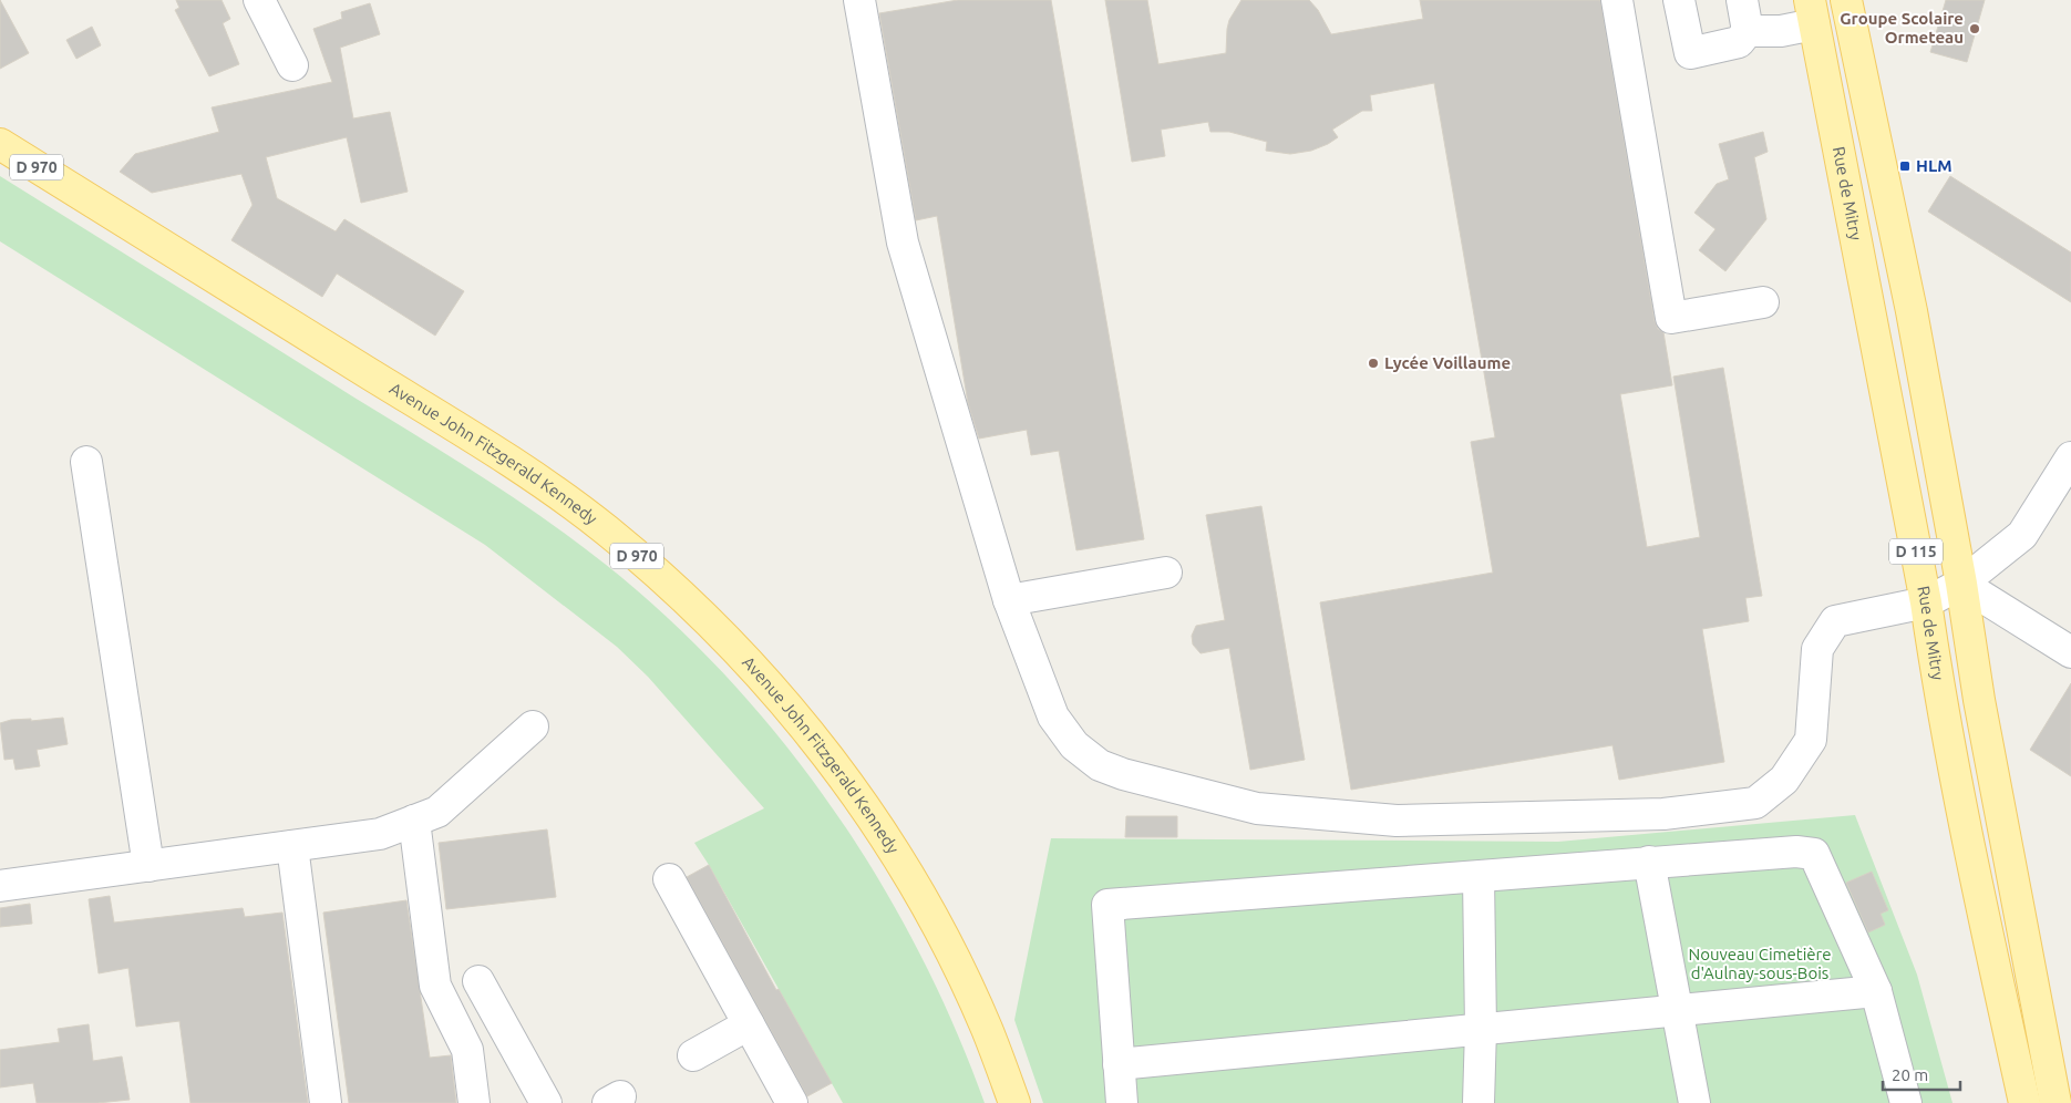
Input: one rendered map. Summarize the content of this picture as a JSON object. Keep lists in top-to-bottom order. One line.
{"streets":{"main road":["D 970","Rue de Mitry","Avenue John Fitzgerald Kennedy","D 115"]},"parks":["Nouveau Cimetière d'Aulnay-sous-Bois"],"places":{"other":["Groupe Scolaire Ormeteau","Lycée Voillaume"],"transit":["HLM"]},"scale_bar":"20 m"}
